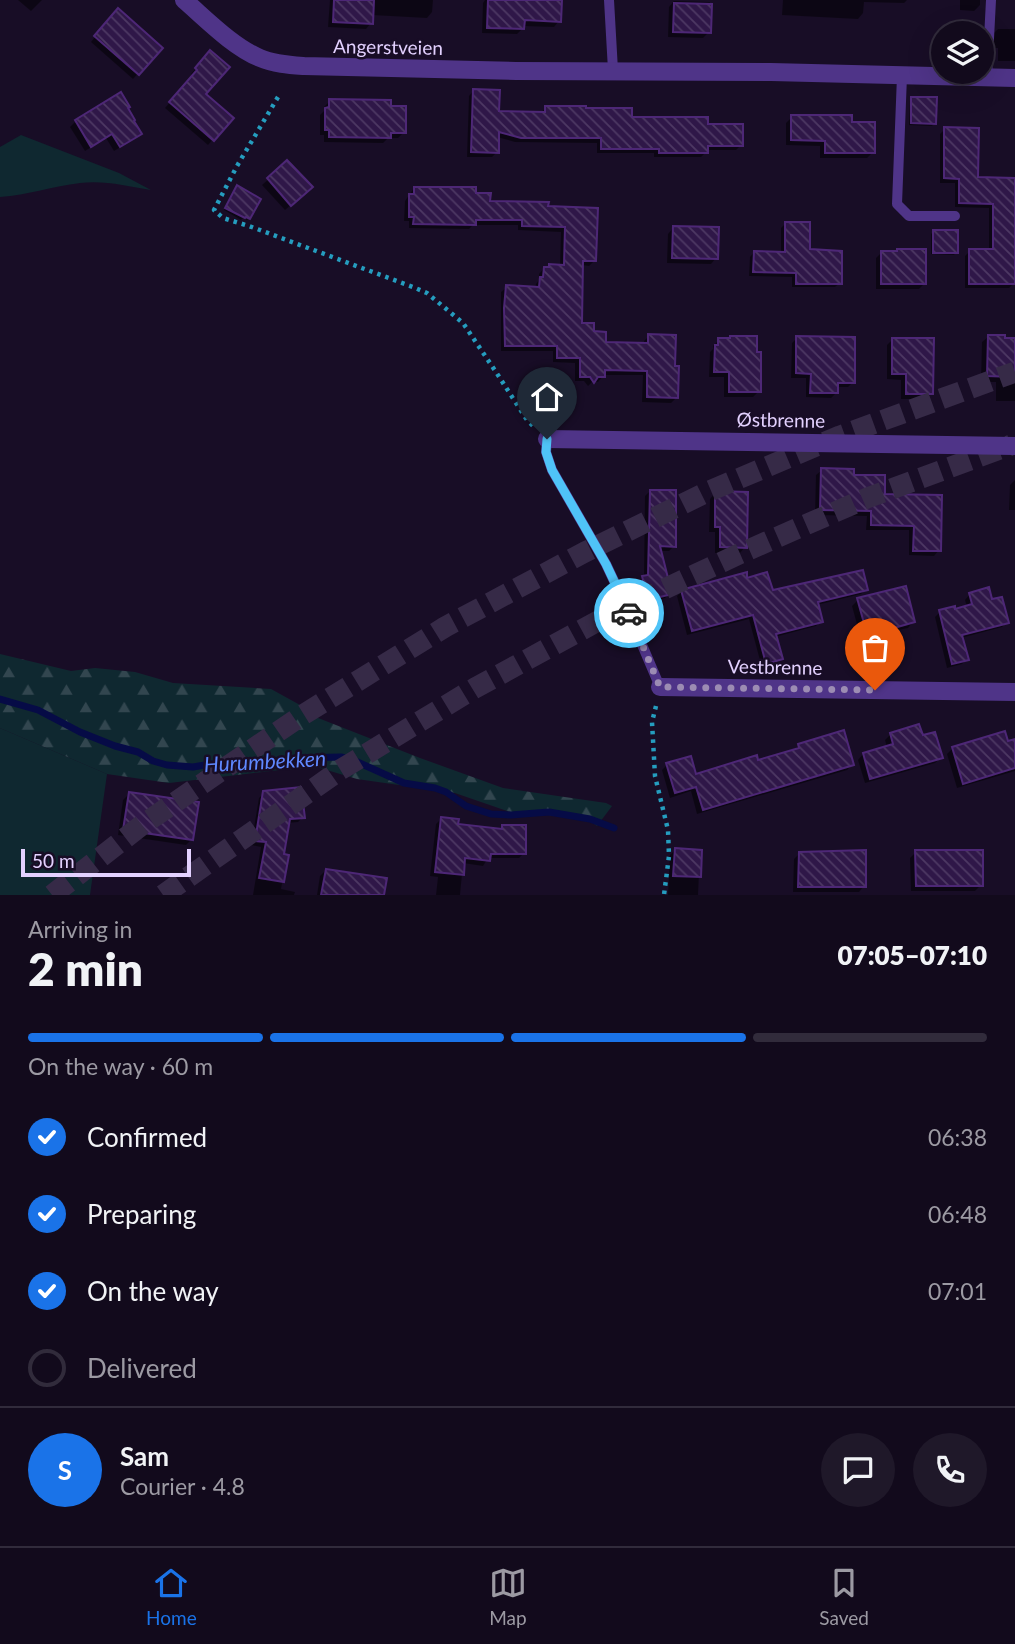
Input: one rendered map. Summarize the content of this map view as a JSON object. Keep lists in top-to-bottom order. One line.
{"streets":{"street":["Angerstveien","Østbrenne","Vestbrenne"]},"water":["Hurumbekken"],"scale_bar":"50 m","page":{"scale":"50 m","heading":["2 min","Arriving in","07:05–07:10"],"panel":["Sam","Courier · 4.8"],"bar":"On the way · 60 m","list":[["Confirmed","06:38"],["Preparing","06:48"],["On the way","07:01"],"Delivered"],"round":"S","tabs":["Home","Map","Saved"]}}
